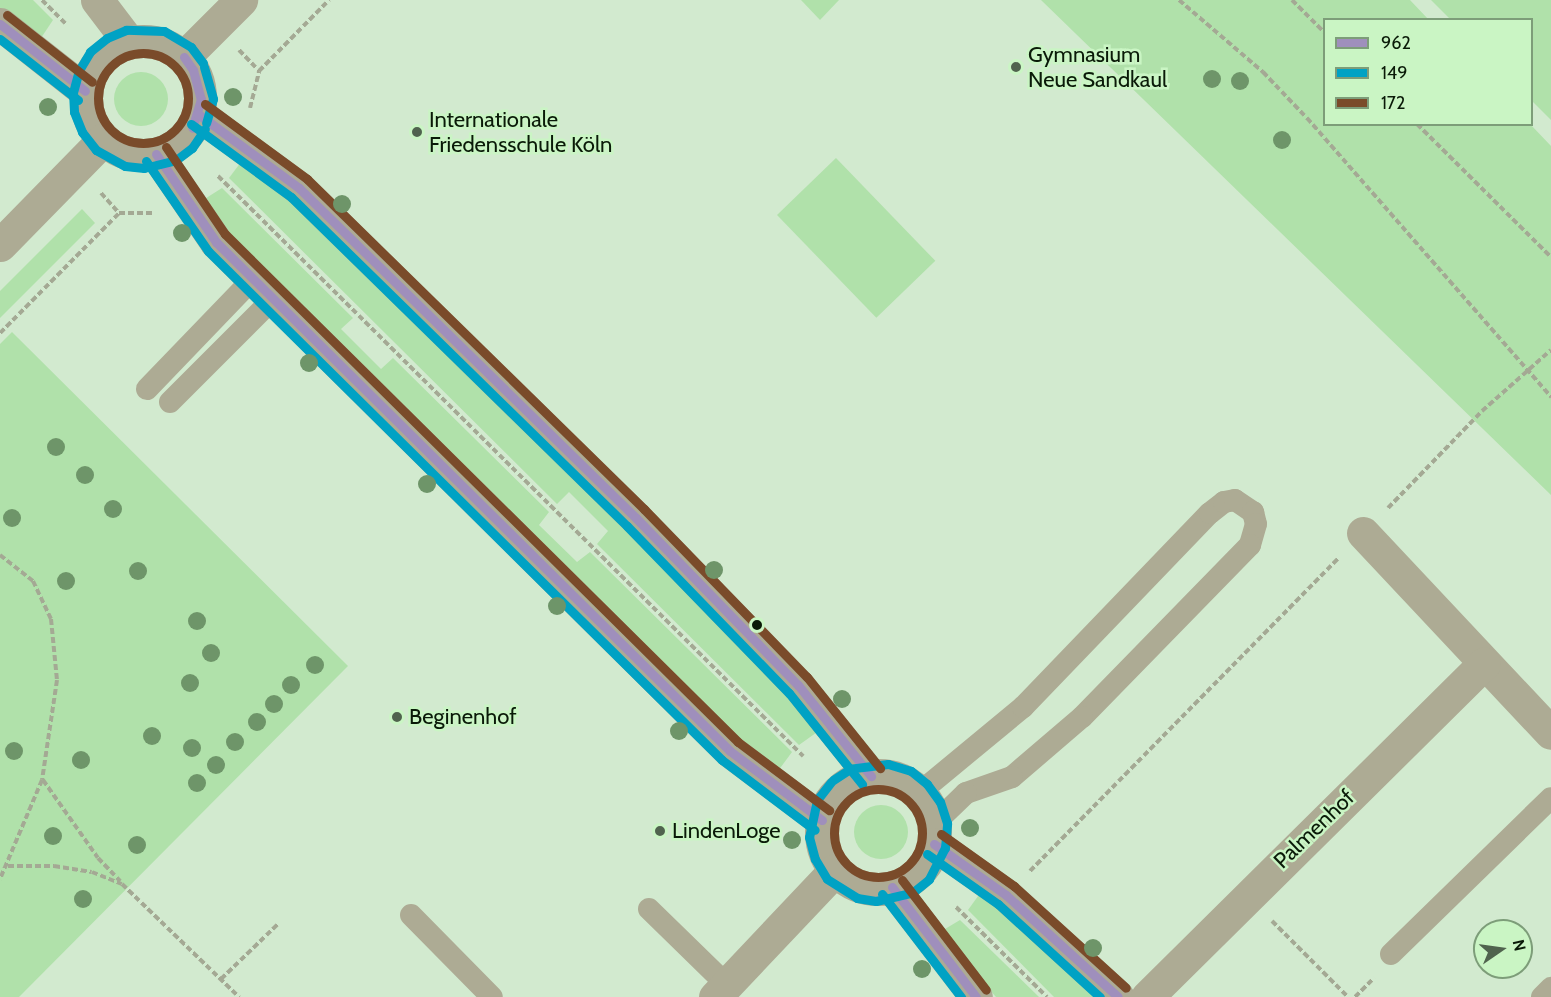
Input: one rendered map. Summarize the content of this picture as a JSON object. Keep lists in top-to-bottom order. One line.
{"streets":{"street":["Palmenhof"]},"places":["Gymnasium Neue Sandkaul","Internationale Friedensschule Köln","Beginenhof","LindenLoge"],"lines":["transit line 172","transit line 962","transit line 149"],"legend":["962","149","172"],"north":"right"}
